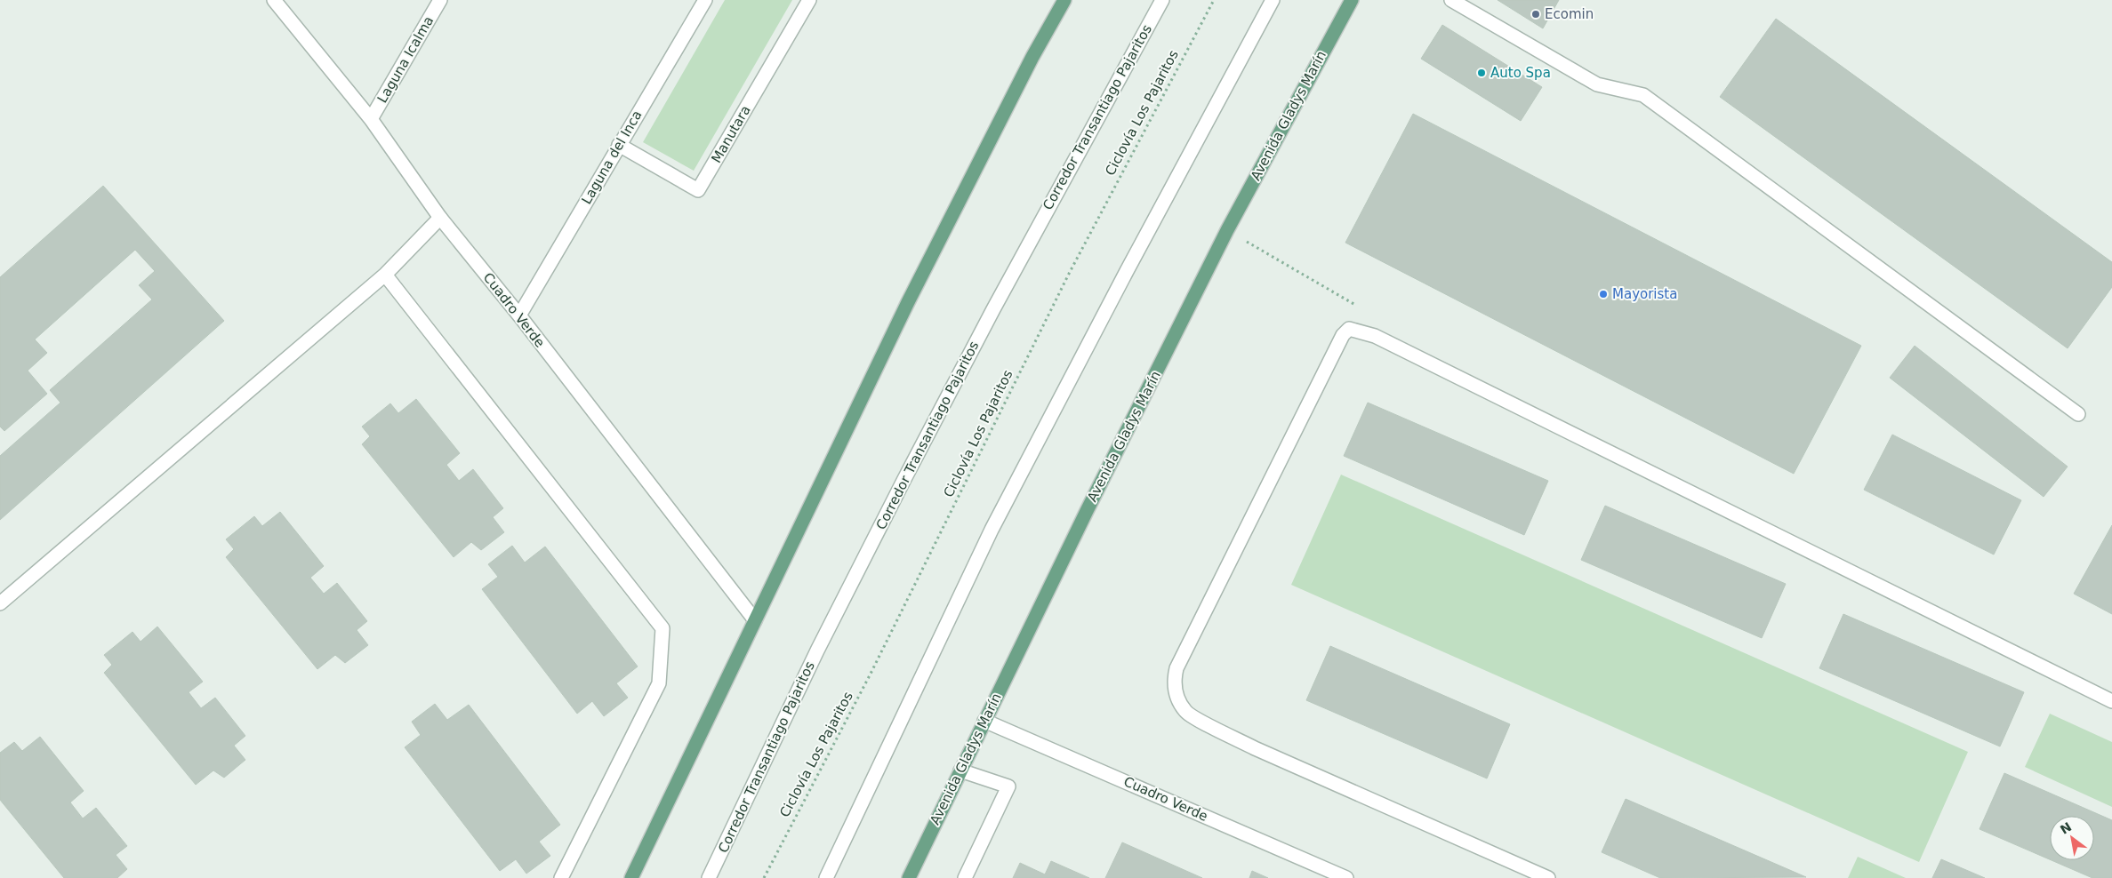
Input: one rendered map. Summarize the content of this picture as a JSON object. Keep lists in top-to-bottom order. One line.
{"streets":{"main road":["Avenida Gladys Marín"],"street":["Laguna Icalma","Corredor Transantiago Pajaritos","Manutara","Laguna del Inca","Cuadro Verde"],"path":["Ciclovía Los Pajaritos"]},"crossings":[["Laguna Icalma","Cuadro Verde"],["Avenida Gladys Marín","Cuadro Verde"],["Manutara","Laguna del Inca"],["Laguna del Inca","Cuadro Verde"]],"places":["Ecomin","Auto Spa","Mayorista"],"north":"top left"}
